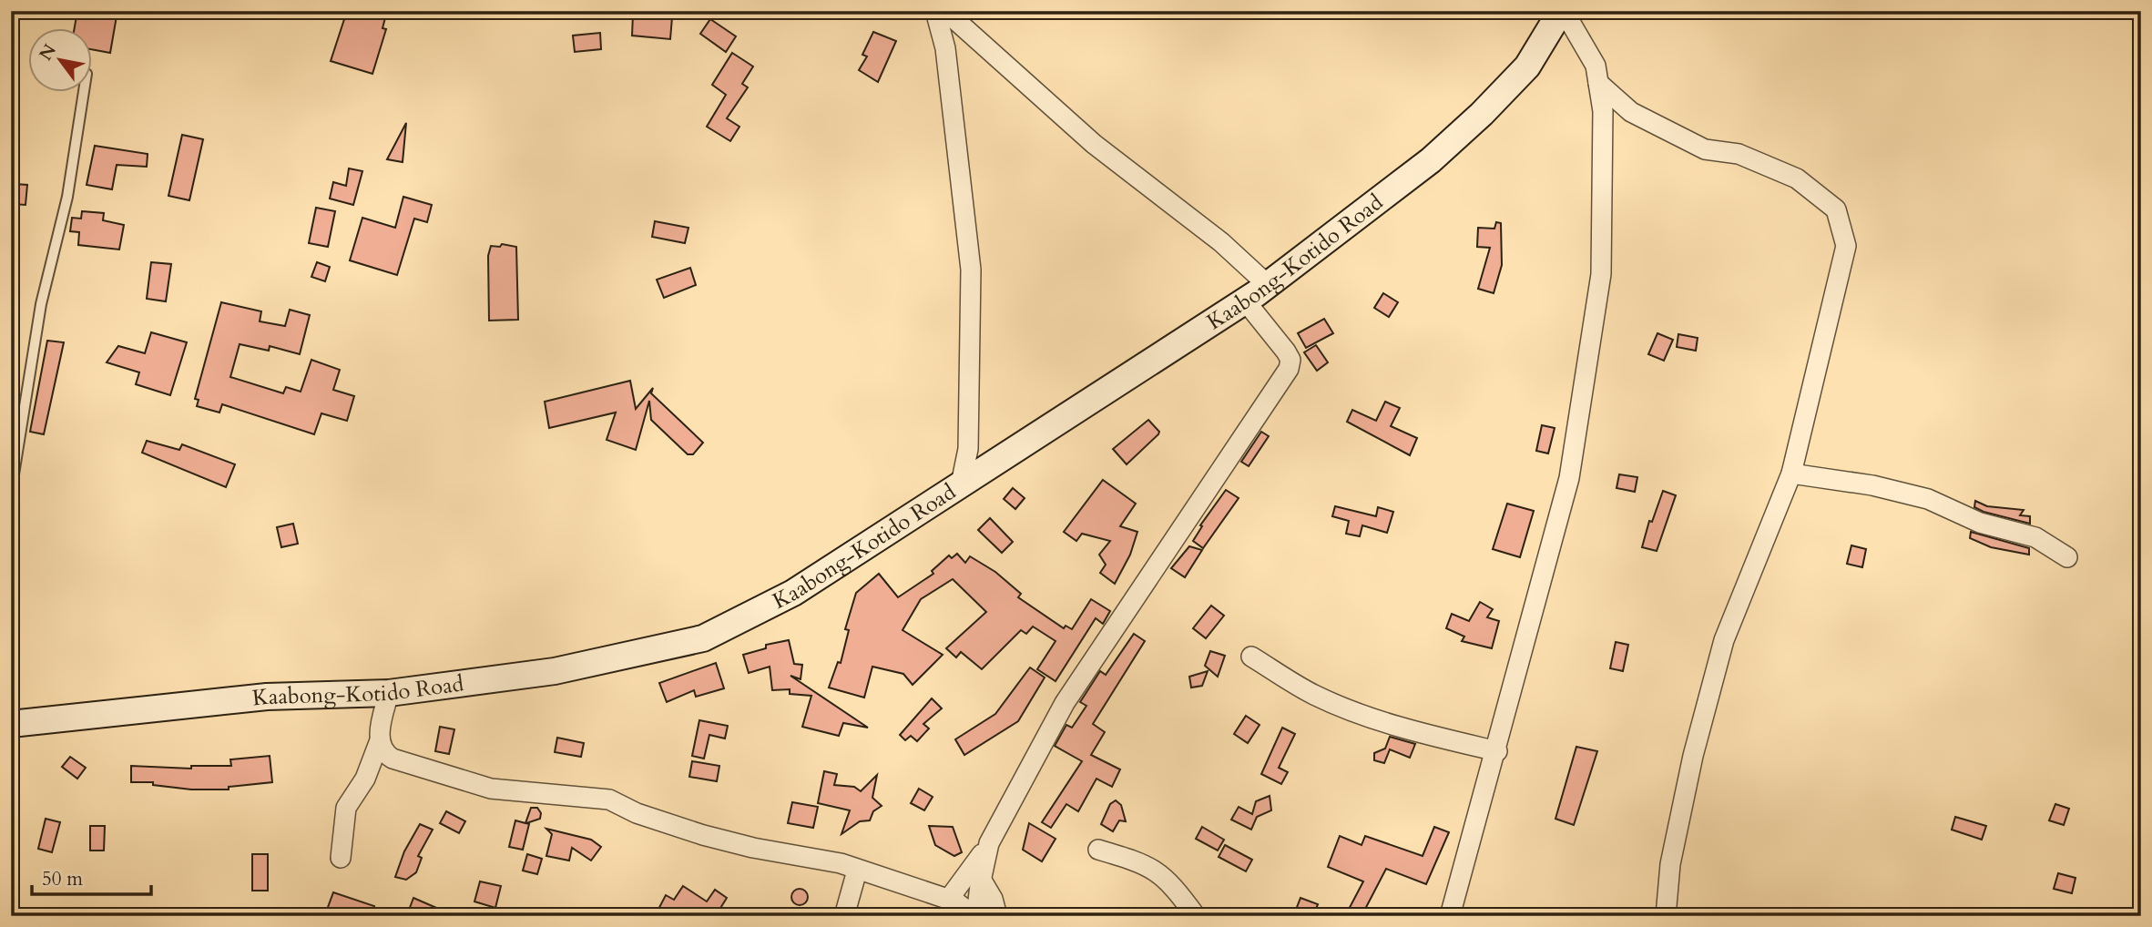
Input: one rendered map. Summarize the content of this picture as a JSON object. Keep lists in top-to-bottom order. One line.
{"streets":{"main road":["Kaabong-Kotido Road"]},"scale_bar":"50 m","north":"top left"}
